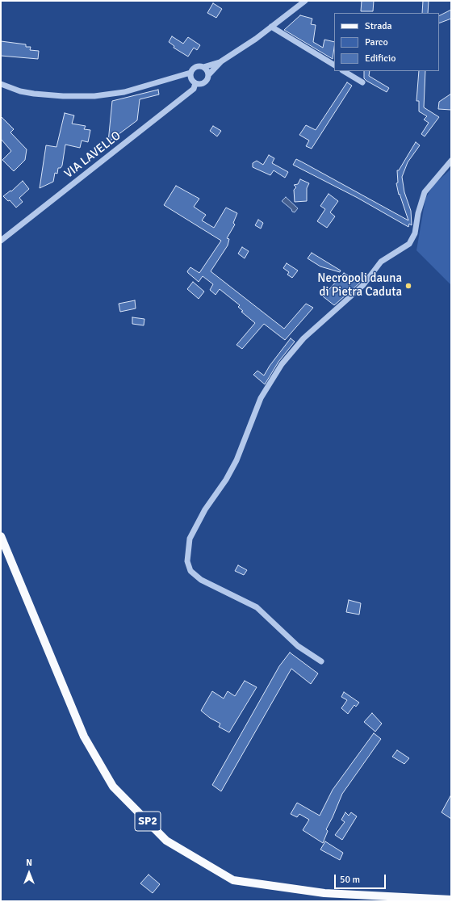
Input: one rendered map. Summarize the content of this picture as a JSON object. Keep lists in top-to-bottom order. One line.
{"streets":{"main road":["SP2"],"street":["VIA LAVELLO"]},"places":["Necropoli dauna di Pietra Caduta"],"legend":["Strada","Parco","Edificio"],"scale_bar":"50 m","north":"top"}
